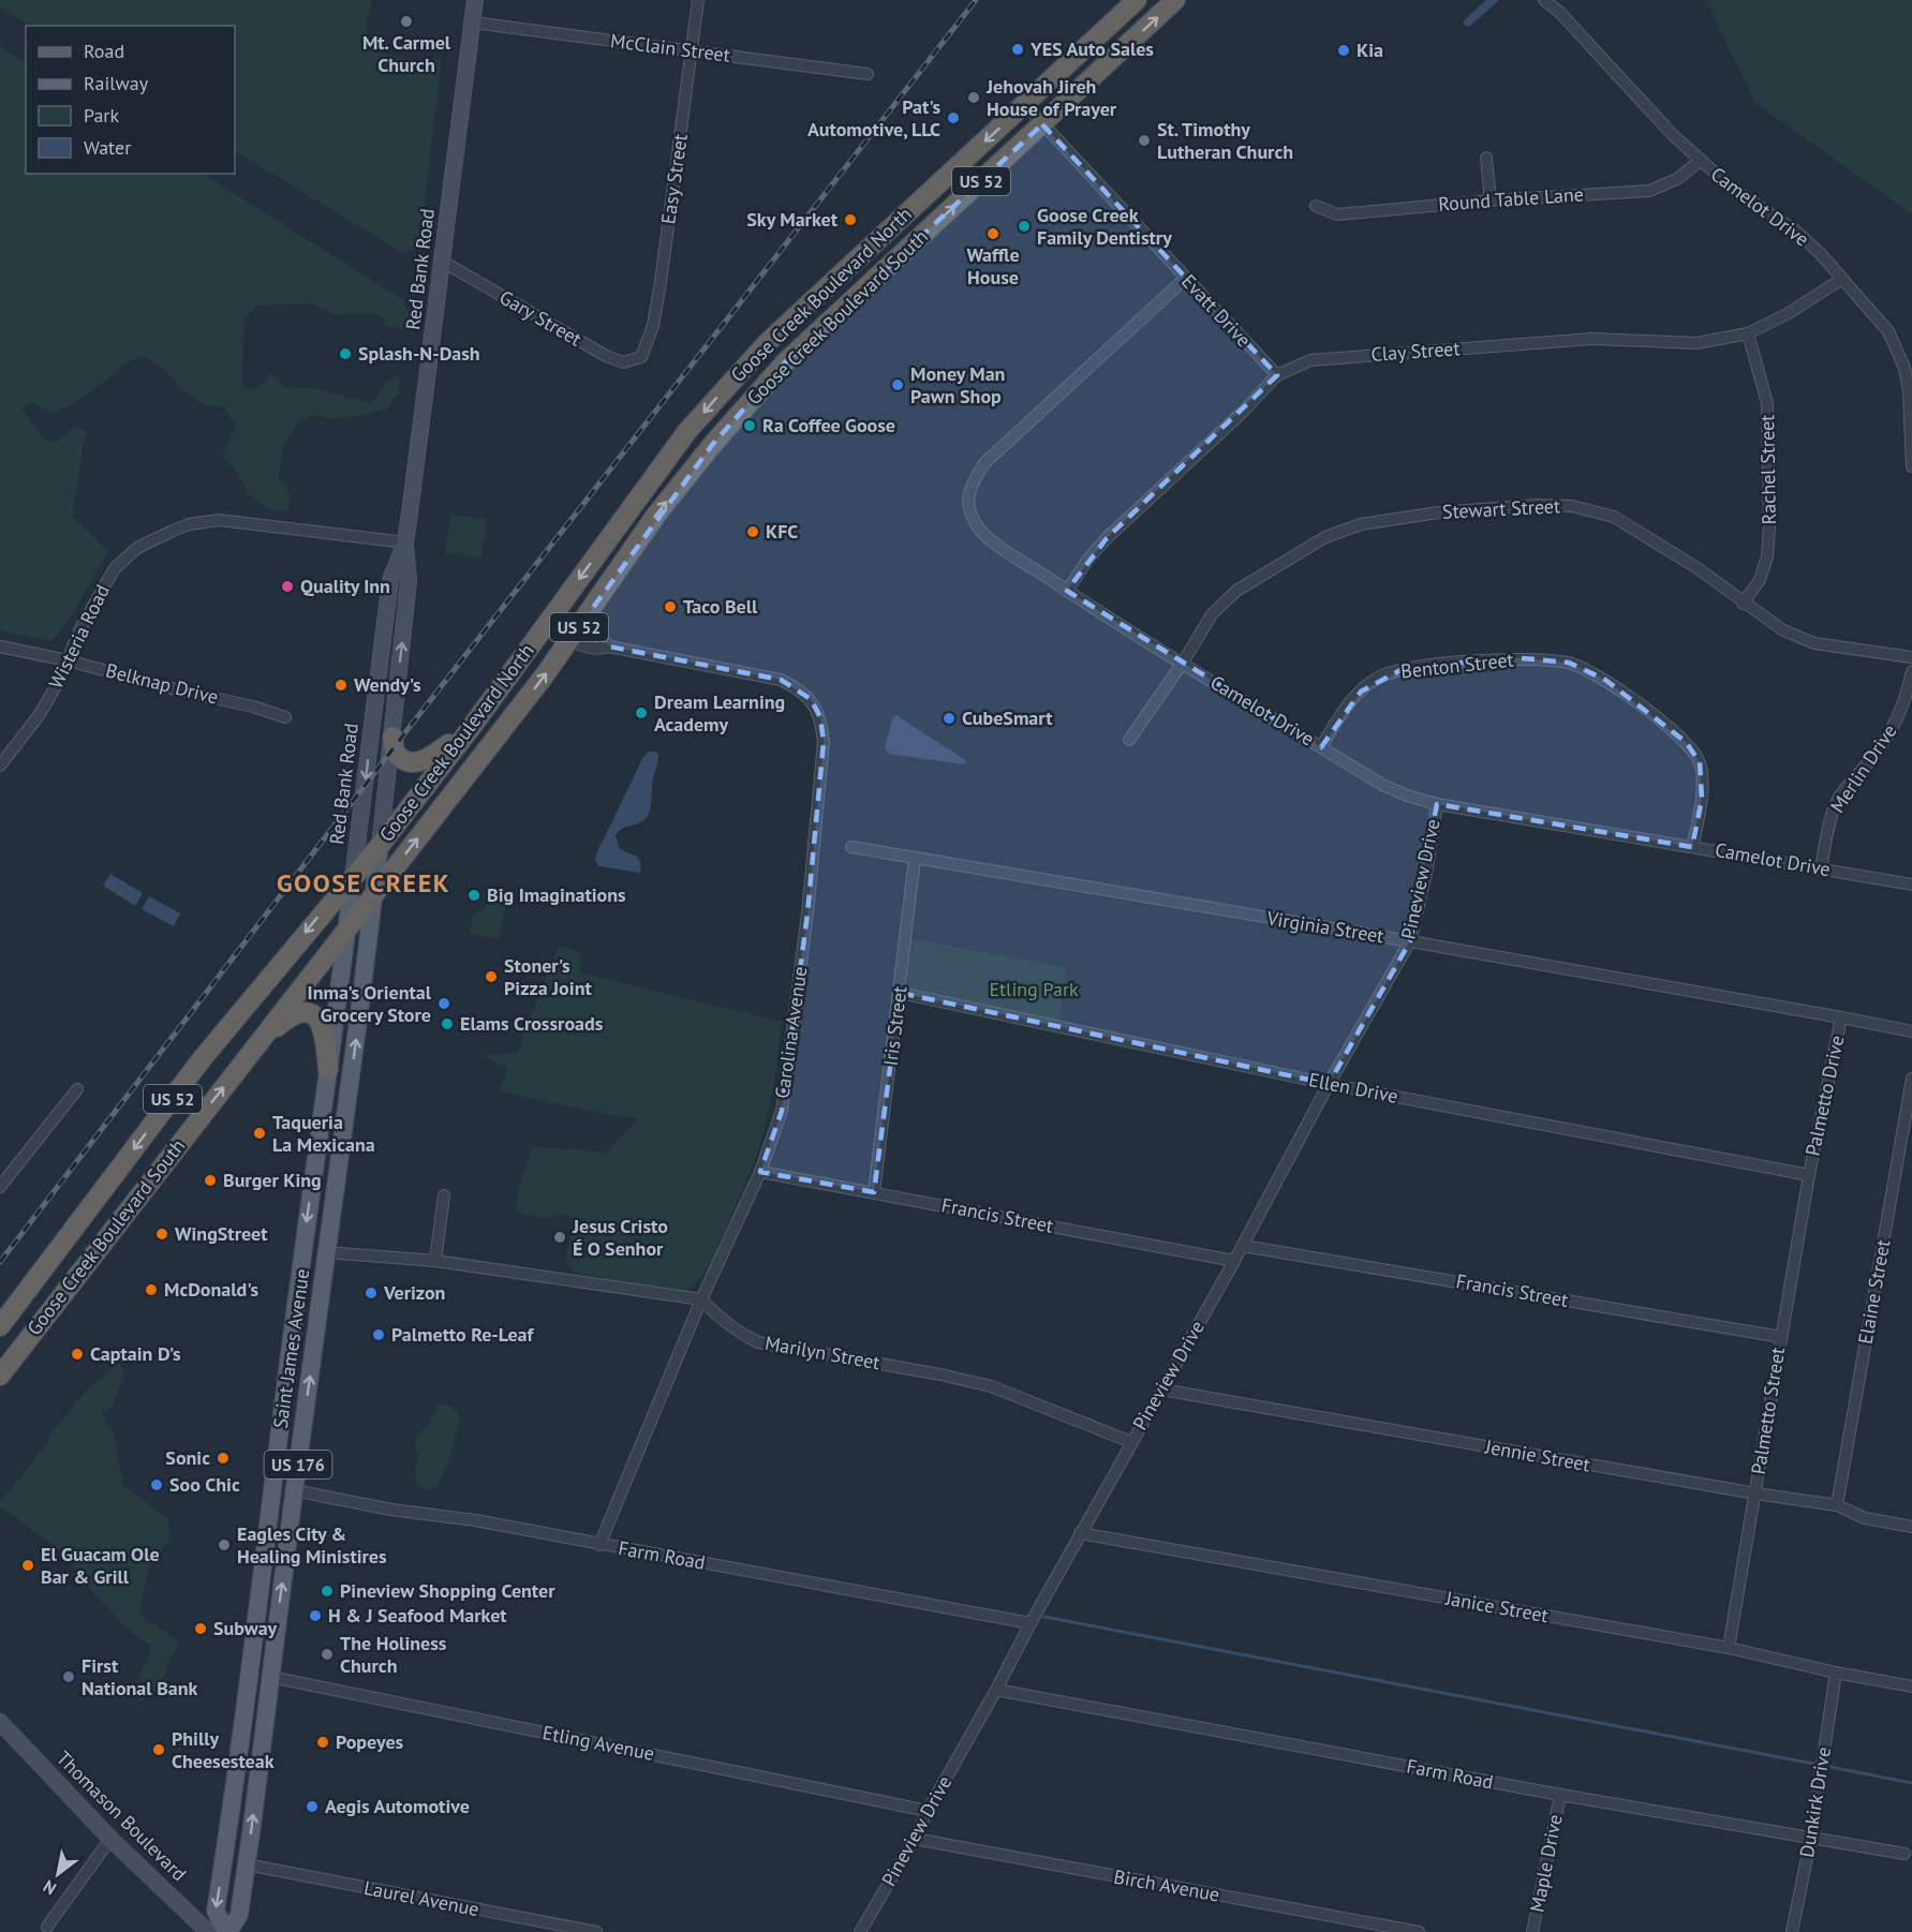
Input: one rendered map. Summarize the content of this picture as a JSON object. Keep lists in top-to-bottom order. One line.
{"streets":{"highway":["US 52","Goose Creek Boulevard North","Goose Creek Boulevard South"],"main road":["Red Bank Road","Saint James Avenue","US 176","Thomason Boulevard"],"street":["McClain Street","Easy Street","Round Table Lane","Camelot Drive","Evatt Drive","Gary Street","Clay Street","Rachel Street","Stewart Street","Wisteria Road","Benton Street","Belknap Drive","Merlin Drive","Pineview Drive","Virginia Street","Iris Street","Carolina Avenue","Ellen Drive","Palmetto Drive","Francis Street","Elaine Street","Marilyn Street","Palmetto Street","Jennie Street","Farm Road","Janice Street","Etling Avenue","Dunkirk Drive","Maple Drive","Birch Avenue","Laurel Avenue"]},"crossings":[["McClain Street","Easy Street"],["McClain Street","Red Bank Road"],["Easy Street","Gary Street"],["Round Table Lane","Camelot Drive"],["Camelot Drive","Evatt Drive"],["Camelot Drive","Clay Street"],["Camelot Drive","Stewart Street"],["Camelot Drive","Benton Street"],["Camelot Drive","Merlin Drive"],["Camelot Drive","Pineview Drive"],["Red Bank Road","Goose Creek Boulevard North"],["Red Bank Road","Gary Street"],["Red Bank Road","Wisteria Road"],["Red Bank Road","Saint James Avenue"],["Goose Creek Boulevard North","Evatt Drive"],["Goose Creek Boulevard North","Carolina Avenue"],["Goose Creek Boulevard North","Saint James Avenue"],["Evatt Drive","Goose Creek Boulevard South"],["Evatt Drive","Clay Street"],["Goose Creek Boulevard South","Carolina Avenue"],["Goose Creek Boulevard South","Saint James Avenue"],["Clay Street","Rachel Street"],["Rachel Street","Stewart Street"],["Wisteria Road","Belknap Drive"],["Pineview Drive","Virginia Street"],["Pineview Drive","Ellen Drive"],["Pineview Drive","Francis Street"],["Pineview Drive","Marilyn Street"],["Pineview Drive","Jennie Street"],["Pineview Drive","Farm Road"],["Pineview Drive","Janice Street"],["Pineview Drive","Etling Avenue"],["Pineview Drive","Birch Avenue"],["Virginia Street","Iris Street"],["Virginia Street","Palmetto Drive"],["Iris Street","Ellen Drive"],["Iris Street","Francis Street"],["Carolina Avenue","Francis Street"],["Carolina Avenue","Marilyn Street"],["Carolina Avenue","Farm Road"],["Ellen Drive","Palmetto Drive"],["Ellen Drive","Palmetto Street"],["Palmetto Drive","Palmetto Street"],["Francis Street","Palmetto Street"],["Elaine Street","Jennie Street"],["Saint James Avenue","Farm Road"],["Saint James Avenue","Etling Avenue"],["Saint James Avenue","Laurel Avenue"],["Palmetto Street","Jennie Street"],["Palmetto Street","Janice Street"],["Farm Road","Dunkirk Drive"],["Farm Road","Maple Drive"],["Janice Street","Dunkirk Drive"]],"one_way":["Goose Creek Boulevard North","Goose Creek Boulevard South"],"districts":["GOOSE CREEK"],"parks":["Etling Park"],"places":["Mt. Carmel Church","YES Auto Sales","Kia","Jehovah Jireh House of Prayer","Pat's Automotive, LLC","St. Timothy Lutheran Church","Sky Market","Goose Creek Family Dentistry","Waffle House","Splash-N-Dash","Money Man Pawn Shop","Ra Coffee Goose","KFC","Quality Inn","Taco Bell","Wendy's","Dream Learning Academy","CubeSmart","Big Imaginations","Stoner's Pizza Joint","Inma's Oriental Grocery Store","Elams Crossroads","Taqueria La Mexicana","Burger King","WingStreet","Jesus Cristo É O Senhor","McDonald's","Verizon","Palmetto Re-Leaf","Captain D's","Sonic","Soo Chic","Eagles City & Healing Ministires","El Guacam Ole Bar & Grill","Pineview Shopping Center","H & J Seafood Market","Subway","The Holiness Church","First National Bank","Popeyes","Philly Cheesesteak","Aegis Automotive"],"legend":["Road","Railway","Park","Water"],"north":"bottom left"}
